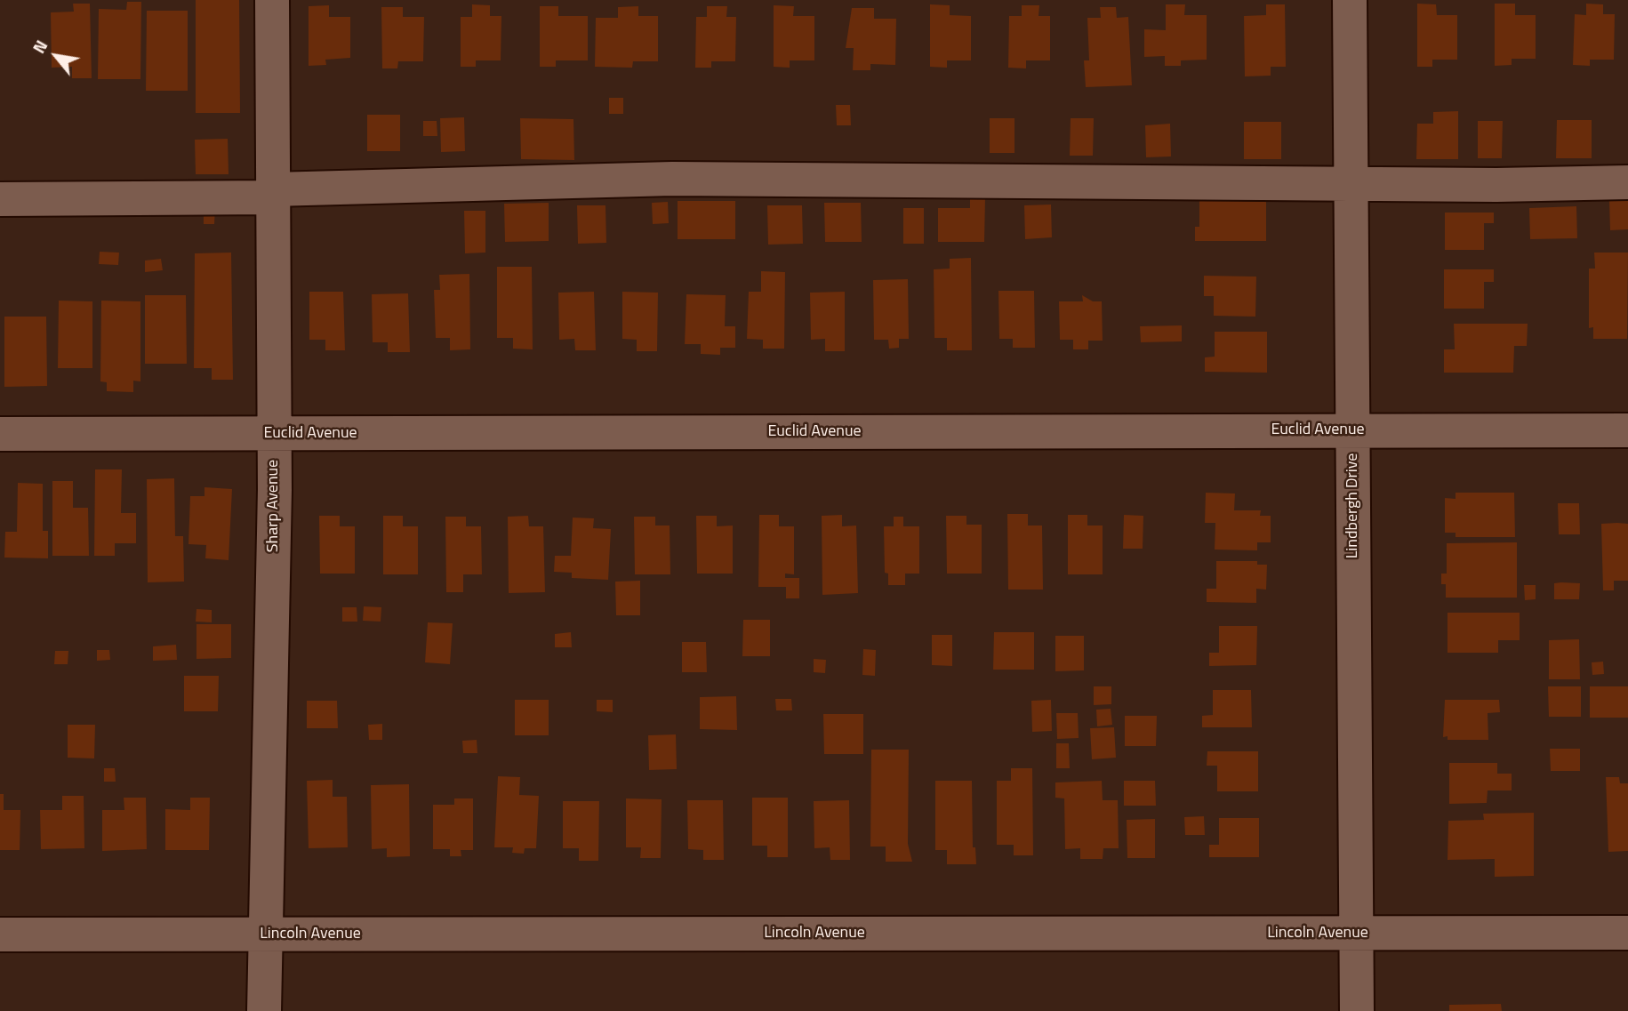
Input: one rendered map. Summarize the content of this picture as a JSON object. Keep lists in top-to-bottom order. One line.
{"streets":{"street":["Euclid Avenue","Sharp Avenue","Lindbergh Drive","Lincoln Avenue"]},"crossings":[["Euclid Avenue","Sharp Avenue"],["Euclid Avenue","Lindbergh Drive"],["Sharp Avenue","Lincoln Avenue"],["Lindbergh Drive","Lincoln Avenue"]],"north":"top left"}
